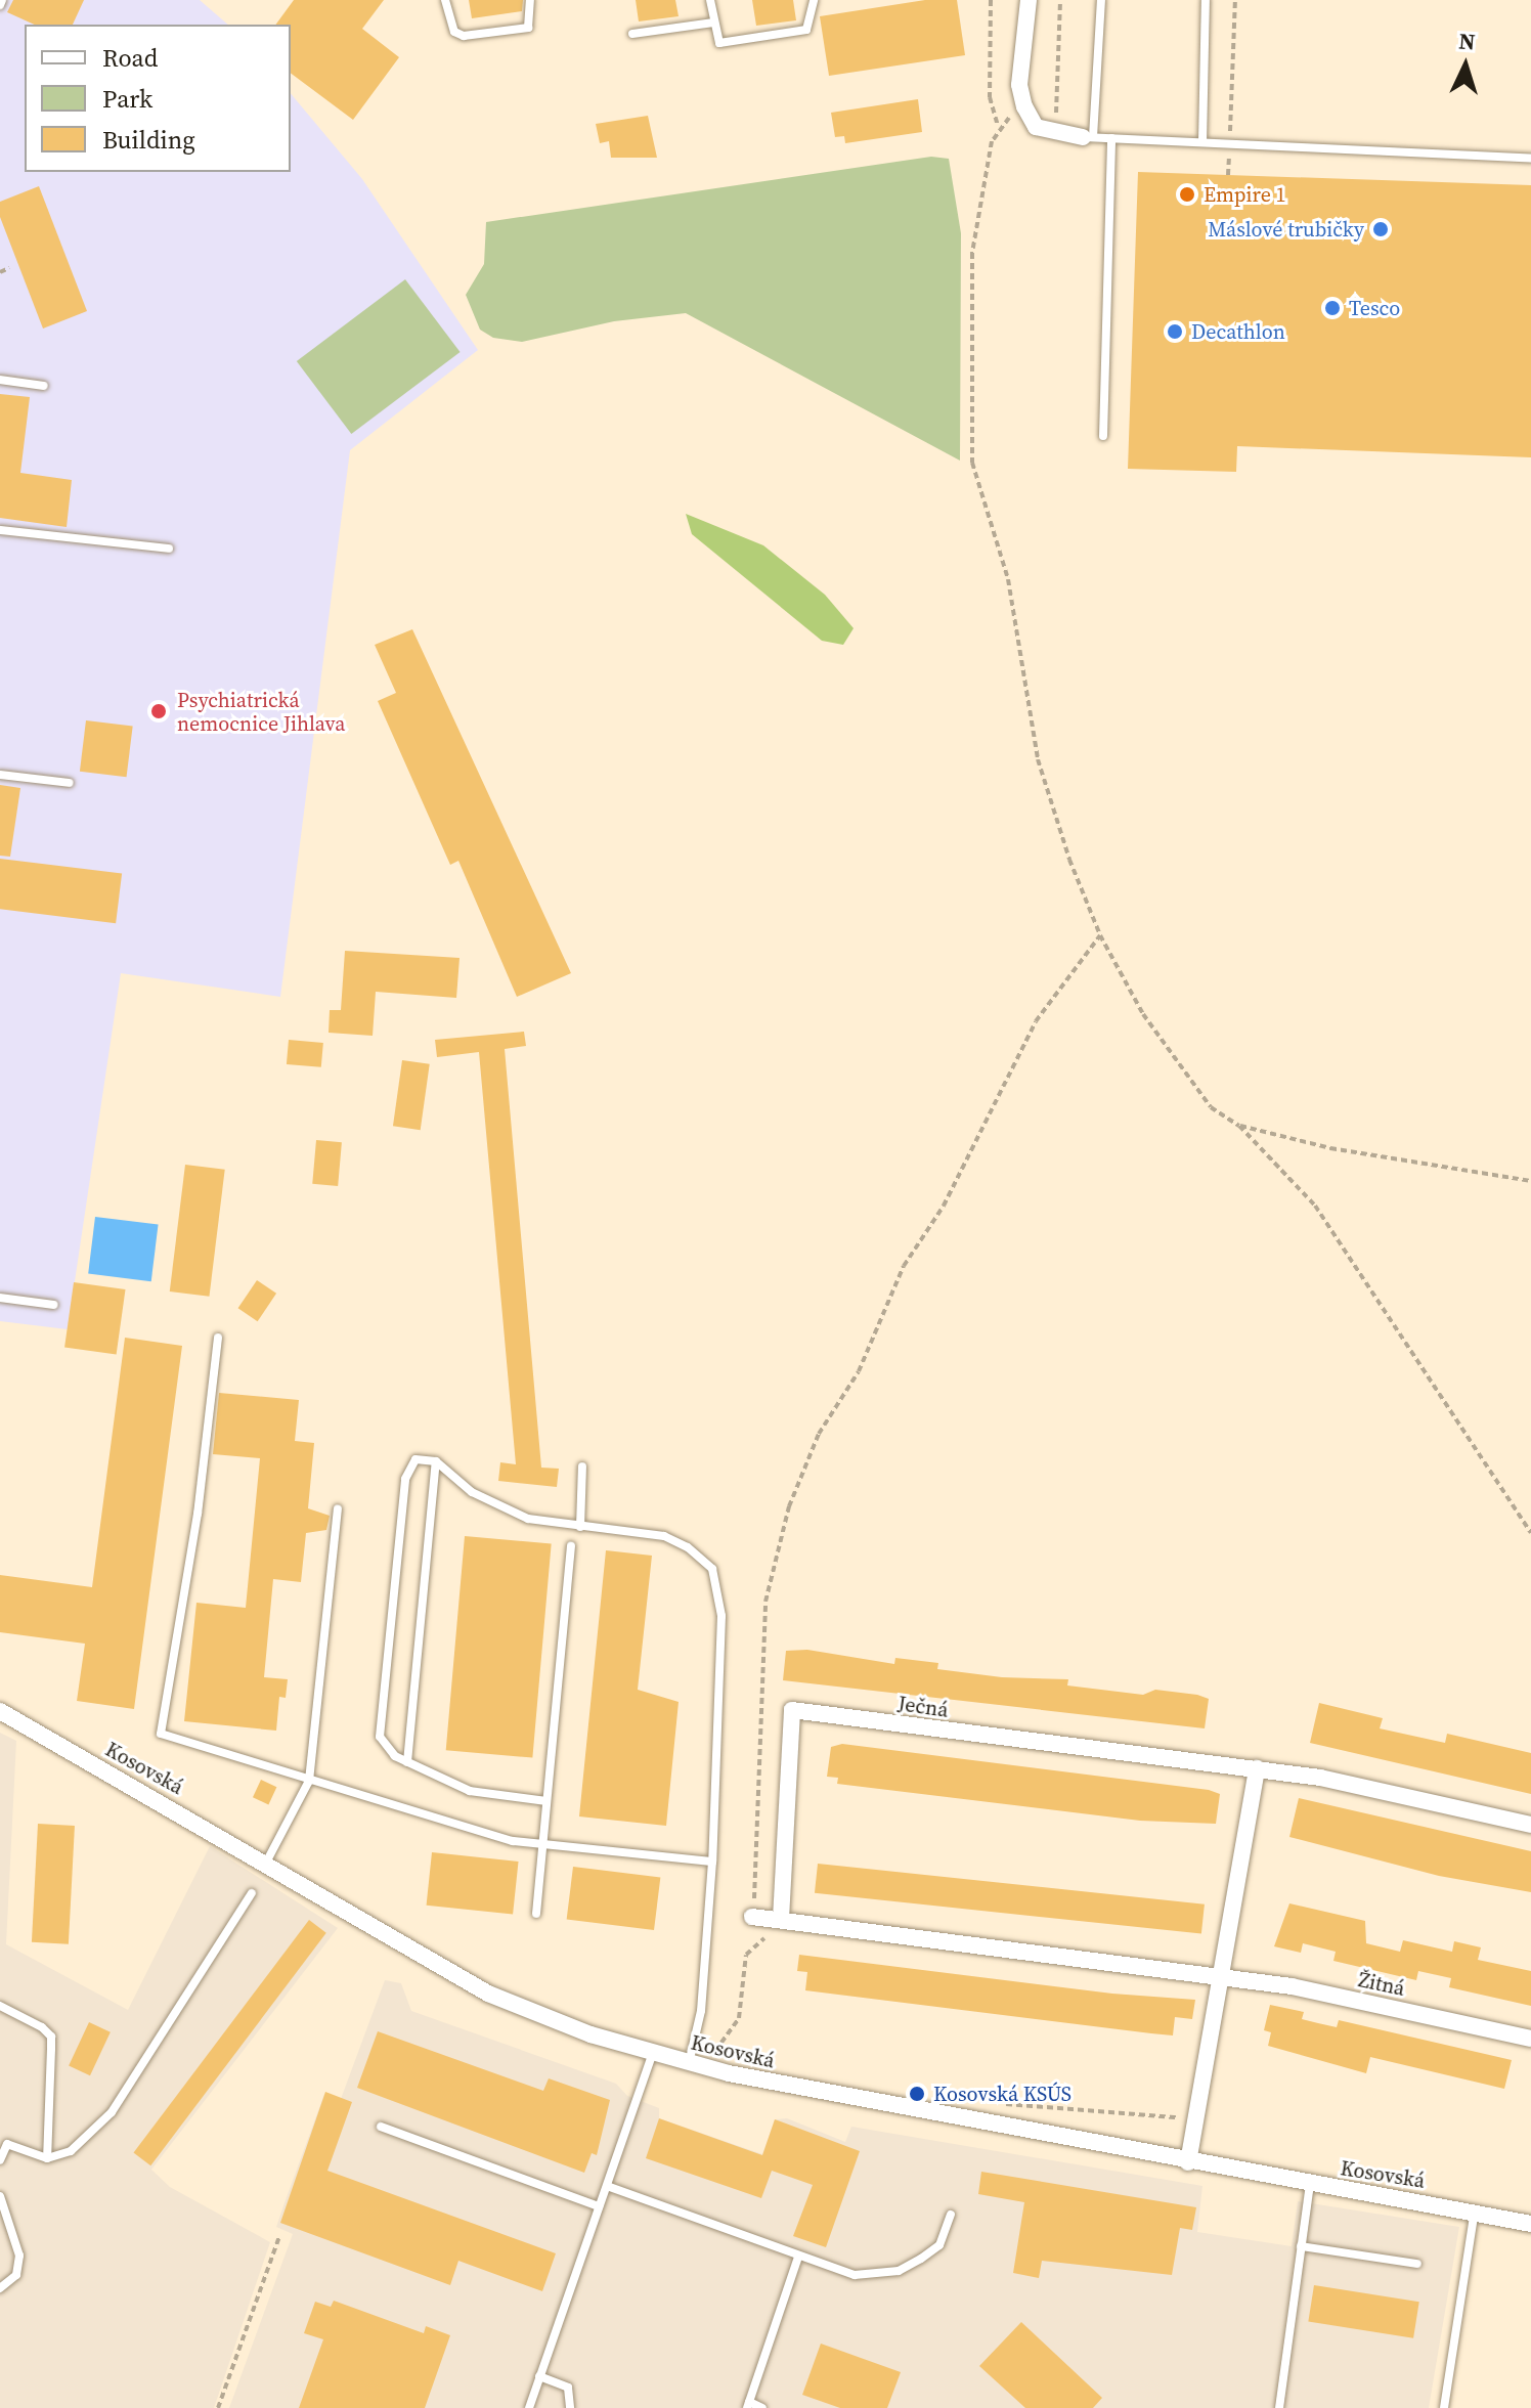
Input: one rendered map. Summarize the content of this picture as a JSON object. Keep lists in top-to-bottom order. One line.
{"streets":{"street":["Ječná","Kosovská","Žitná"]},"places":["Empire 1","Máslové trubičky","Tesco","Decathlon","Psychiatrická nemocnice Jihlava","Kosovská KSÚS"],"legend":["Road","Park","Building"],"north":"top"}
